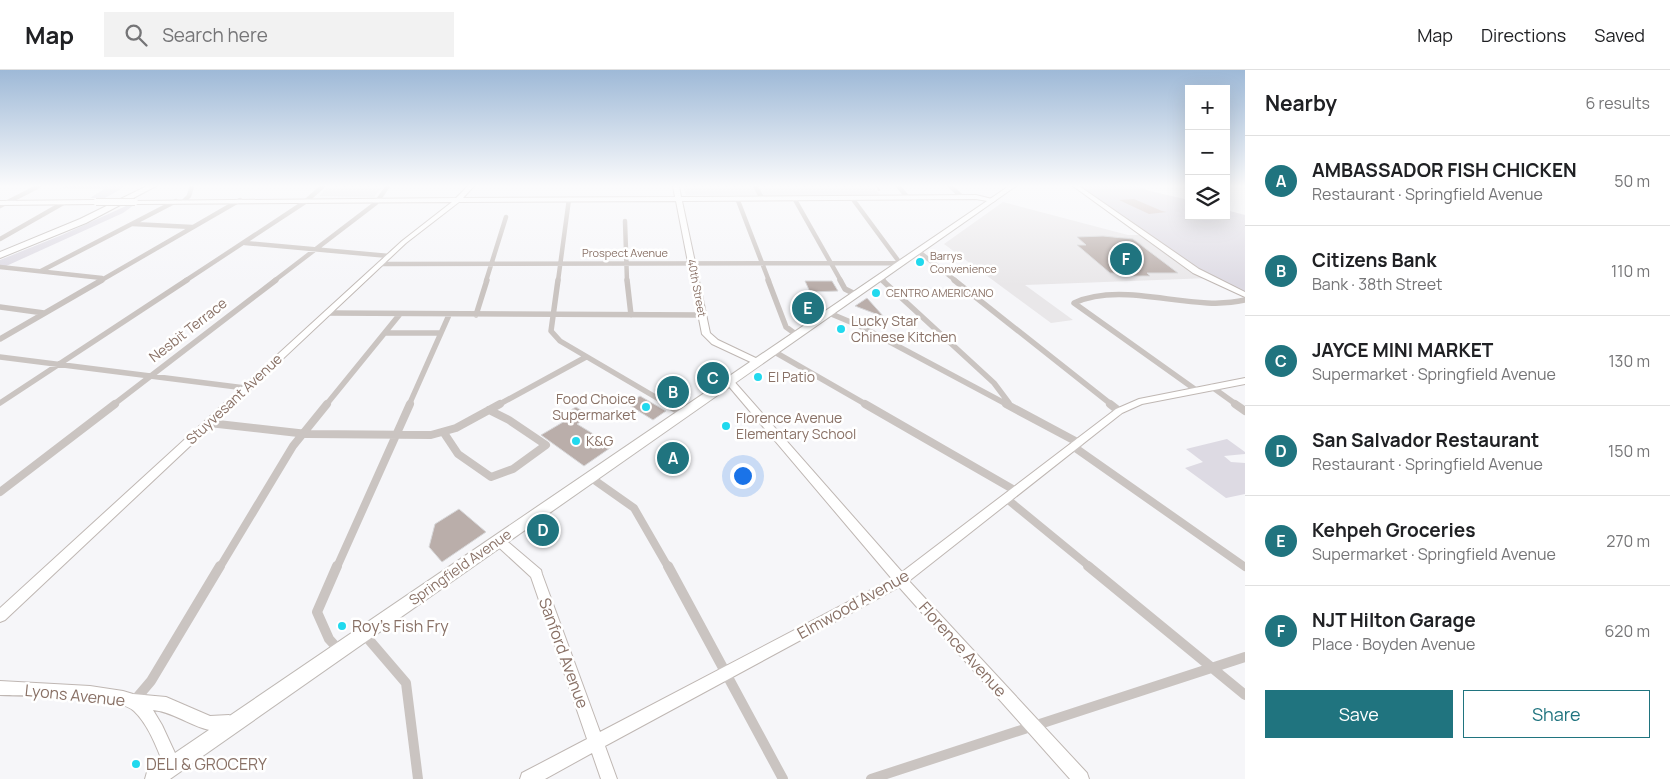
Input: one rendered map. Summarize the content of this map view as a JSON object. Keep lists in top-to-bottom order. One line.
{"streets":{"main road":["40th Street","Stuyvesant Avenue","Springfield Avenue","Elmwood Avenue","Florence Avenue","Sanford Avenue","Lyons Avenue"],"street":["Prospect Avenue","Nesbit Terrace"]},"crossings":[["Prospect Avenue","40th Street"],["Prospect Avenue","Stuyvesant Avenue"],["Prospect Avenue","Springfield Avenue"],["40th Street","Springfield Avenue"],["Springfield Avenue","Florence Avenue"],["Springfield Avenue","Sanford Avenue"],["Springfield Avenue","Lyons Avenue"],["Elmwood Avenue","Florence Avenue"],["Elmwood Avenue","Sanford Avenue"]],"places":["Barrys Convenience","CENTRO AMERICANO","Lucky Star Chinese Kitchen","El Patio","Food Choice Supermarket","Florence Avenue Elementary School","K&G","Roy's Fish Fry","DELI & GROCERY"],"page":{"header":"Map","search":"Search here","nav":["Map","Directions","Saved"],"heading":["Nearby","6 results"],"map_buttons":["+","−"],"list":[{"mark":"A","name":"AMBASSADOR FISH CHICKEN","note":"Restaurant · Springfield Avenue","value":"50 m"},{"mark":"B","name":"Citizens Bank","note":"Bank · 38th Street","value":"110 m"},{"mark":"C","name":"JAYCE MINI MARKET","note":"Supermarket · Springfield Avenue","value":"130 m"},{"mark":"D","name":"San Salvador Restaurant","note":"Restaurant · Springfield Avenue","value":"150 m"},{"mark":"E","name":"Kehpeh Groceries","note":"Supermarket · Springfield Avenue","value":"270 m"},{"mark":"F","name":"NJT Hilton Garage","note":"Place · Boyden Avenue","value":"620 m"}],"pins":["F","E","C","B","A","D"],"buttons":["Save","Share"]}}
